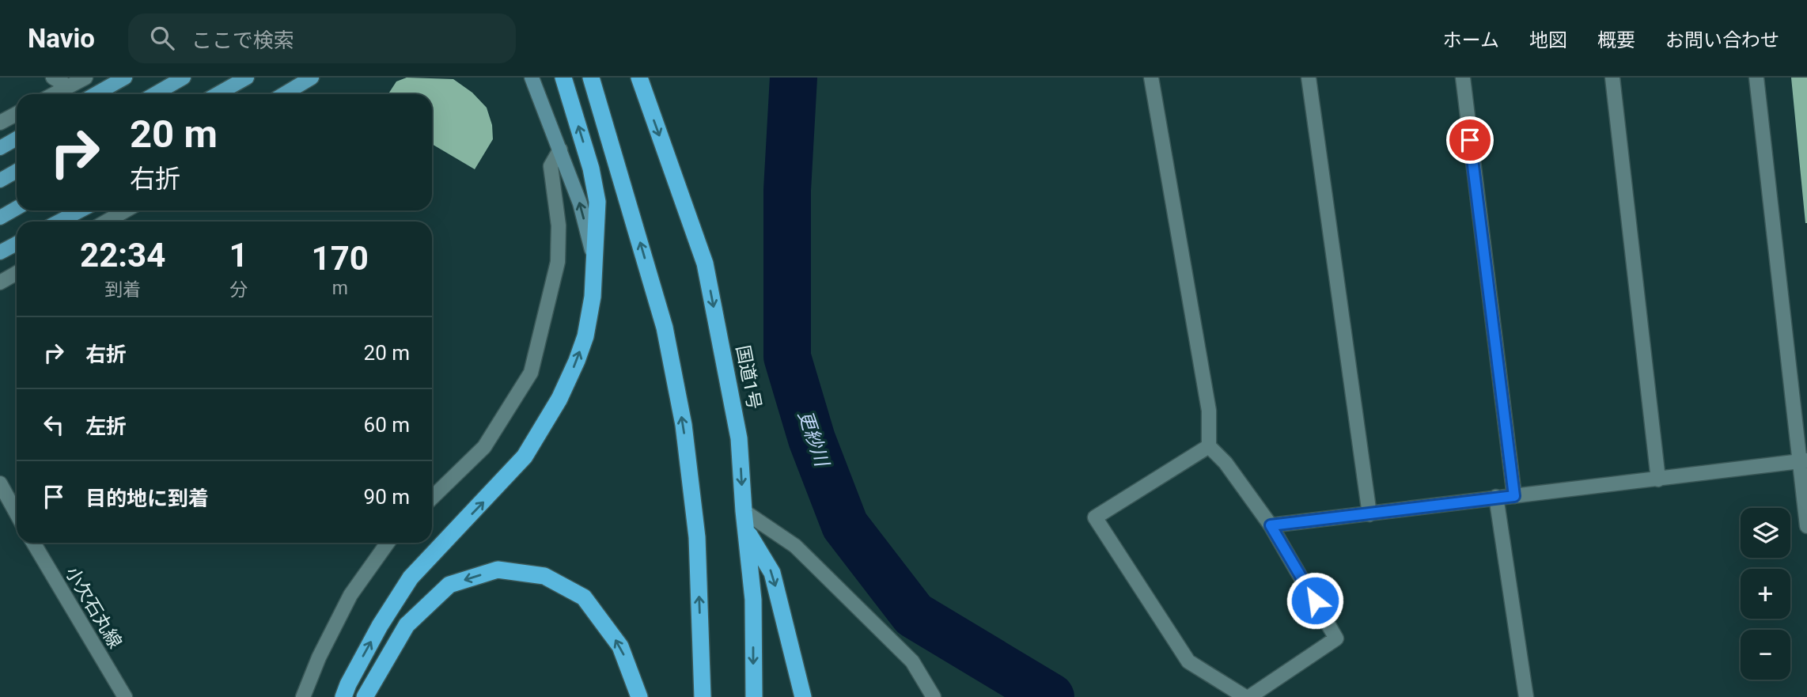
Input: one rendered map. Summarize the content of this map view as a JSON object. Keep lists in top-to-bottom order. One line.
{"streets":{"highway":["国道1号"],"street":["小欠石丸線"]},"water":["更紗川"],"page":{"header":"Navio","search":"ここで検索","nav":["ホーム","地図","概要","お問い合わせ"],"turn":["20 m","右折"],"eta":["22:34","到着","1","分","170","m"],"list":[{"name":"右折","value":"20 m"},{"name":"左折","value":"60 m"},{"name":"目的地に到着","value":"90 m"}],"map_buttons":["+","−"]}}
